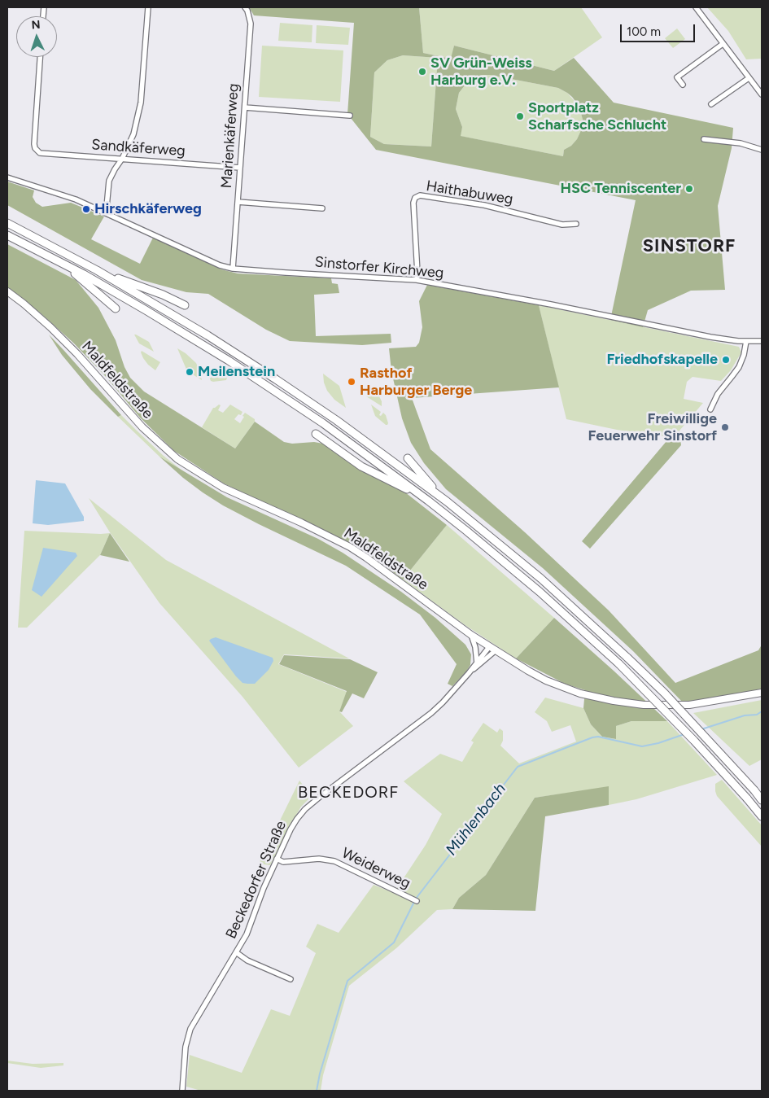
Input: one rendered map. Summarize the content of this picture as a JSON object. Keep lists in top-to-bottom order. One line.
{"streets":{"main road":["Maldfeldstraße"],"street":["Marienkäferweg","Sandkäferweg","Haithabuweg","Sinstorfer Kirchweg","Weiderweg","Beckedorfer Straße"]},"crossings":[["Marienkäferweg","Sandkäferweg"],["Marienkäferweg","Sinstorfer Kirchweg"],["Haithabuweg","Sinstorfer Kirchweg"],["Maldfeldstraße","Beckedorfer Straße"],["Weiderweg","Beckedorfer Straße"]],"districts":["SINSTORF","BECKEDORF"],"water":["Mühlenbach"],"places":["SV Grün-Weiss Harburg e.V.","Sportplatz Scharfsche Schlucht","HSC Tenniscenter","Hirschkäferweg","Friedhofskapelle","Meilenstein","Rasthof Harburger Berge","Freiwillige Feuerwehr Sinstorf"],"scale_bar":"100 m","north":"top"}
